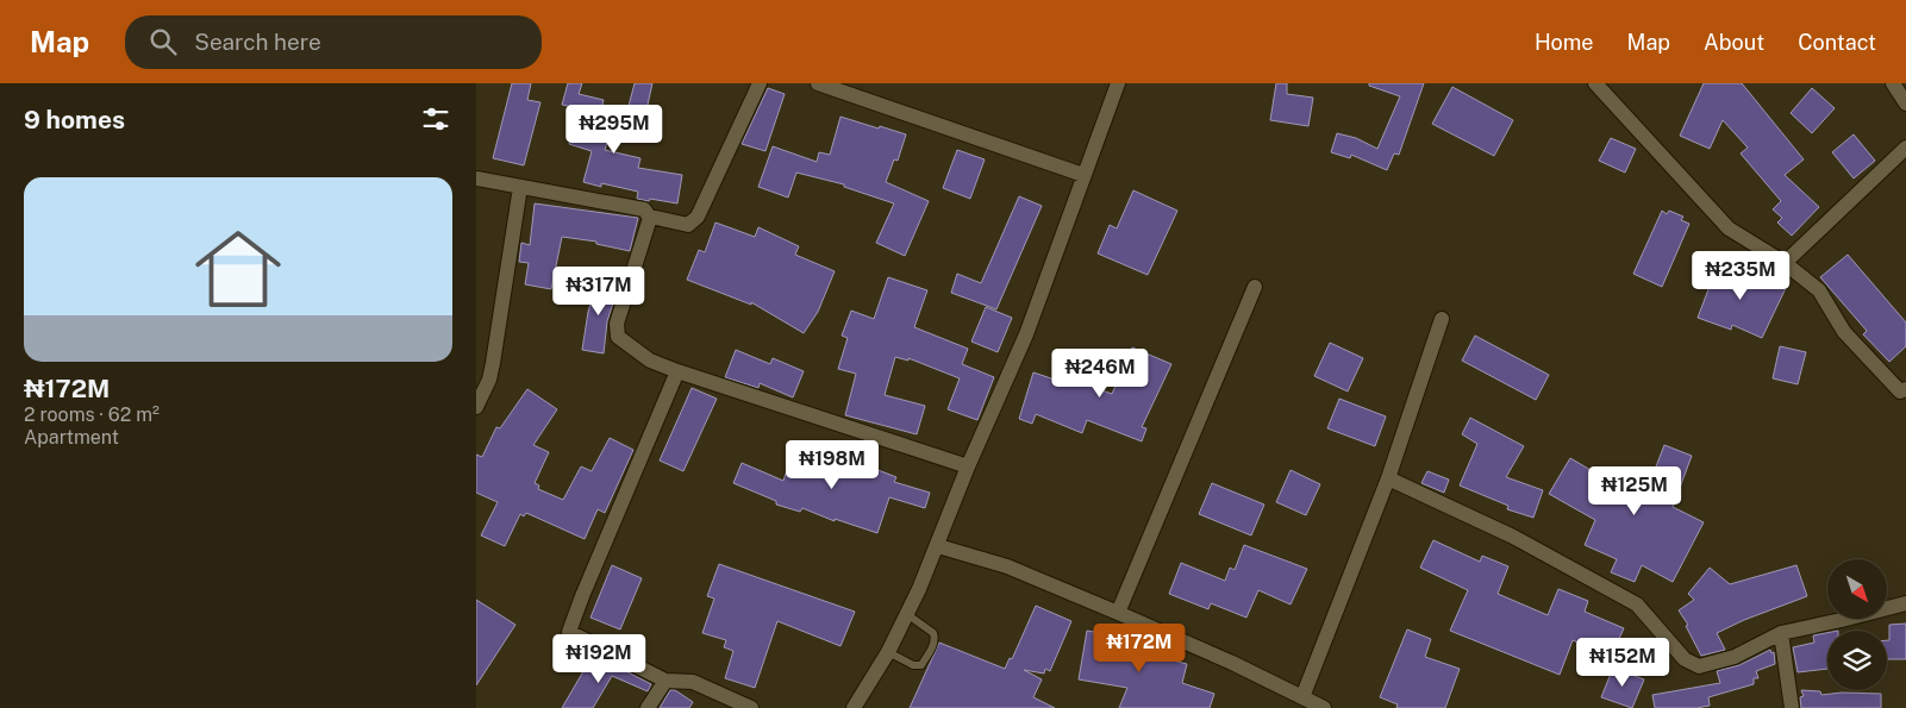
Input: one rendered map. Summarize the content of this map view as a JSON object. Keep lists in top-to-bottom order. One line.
{"north":"bottom right","page":{"header":"Map","search":"Search here","nav":["Home","Map","About","Contact"],"heading":"9 homes","price":["₦295M","₦235M","₦317M","₦246M","₦198M","₦125M","₦172M","₦192M","₦152M"],"list":[{"name":"₦172M","note":"2 rooms · 62 m² · Apartment"}]}}
